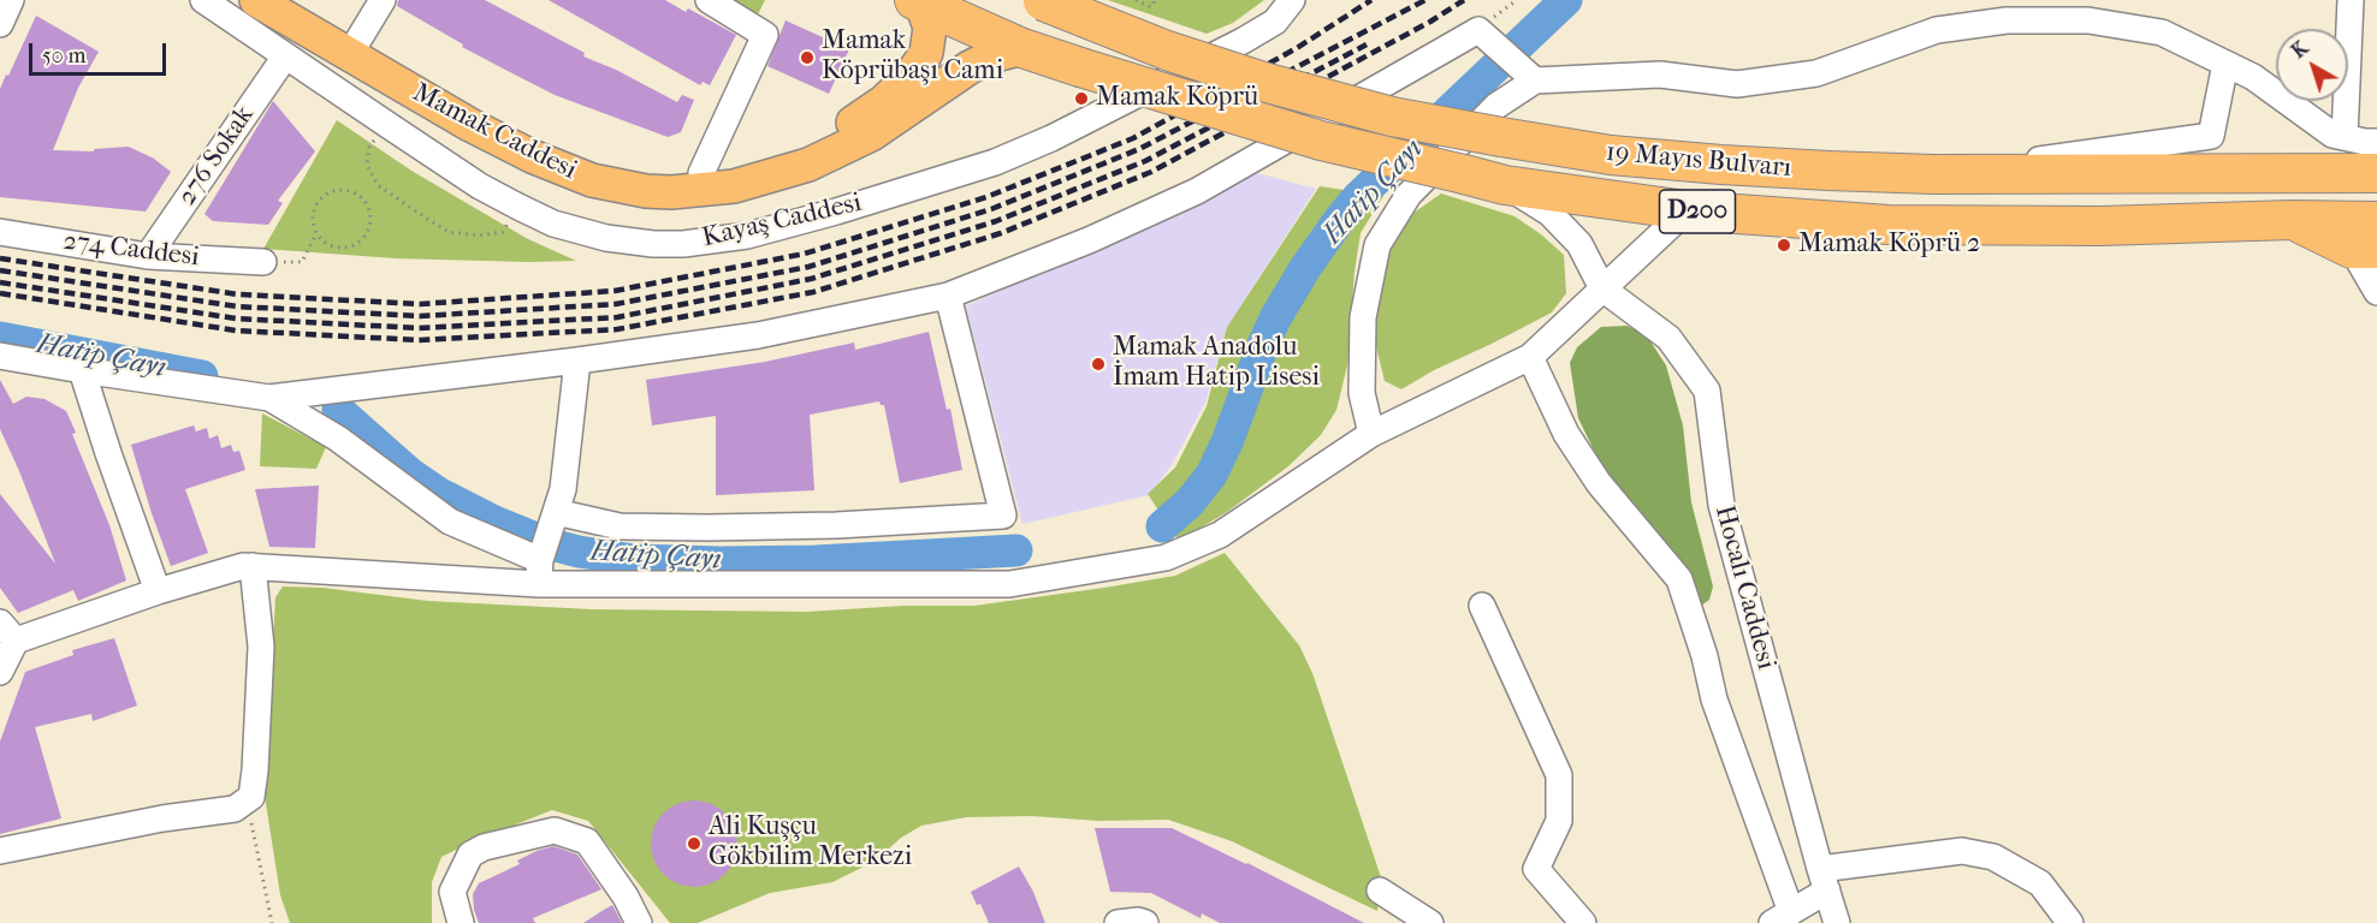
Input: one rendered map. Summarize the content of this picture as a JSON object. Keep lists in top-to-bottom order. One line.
{"streets":{"highway":["19 Mayıs Bulvarı","D200"],"main road":["Mamak Caddesi"],"street":["276 Sokak","Kayaş Caddesi","274 Caddesi","Hocalı Caddesi"]},"crossings":[["Mamak Caddesi","19 Mayıs Bulvarı"],["Mamak Caddesi","D200"],["276 Sokak","Kayaş Caddesi"],["276 Sokak","274 Caddesi"],["19 Mayıs Bulvarı","D200"]],"water":["Hatip Çayı"],"places":["Mamak Köprübaşı Cami","Mamak Köprü","Mamak Köprü 2","Mamak Anadolu İmam Hatip Lisesi","Ali Kuşçu Gökbilim Merkezi"],"scale_bar":"50 m","north":"top left"}
